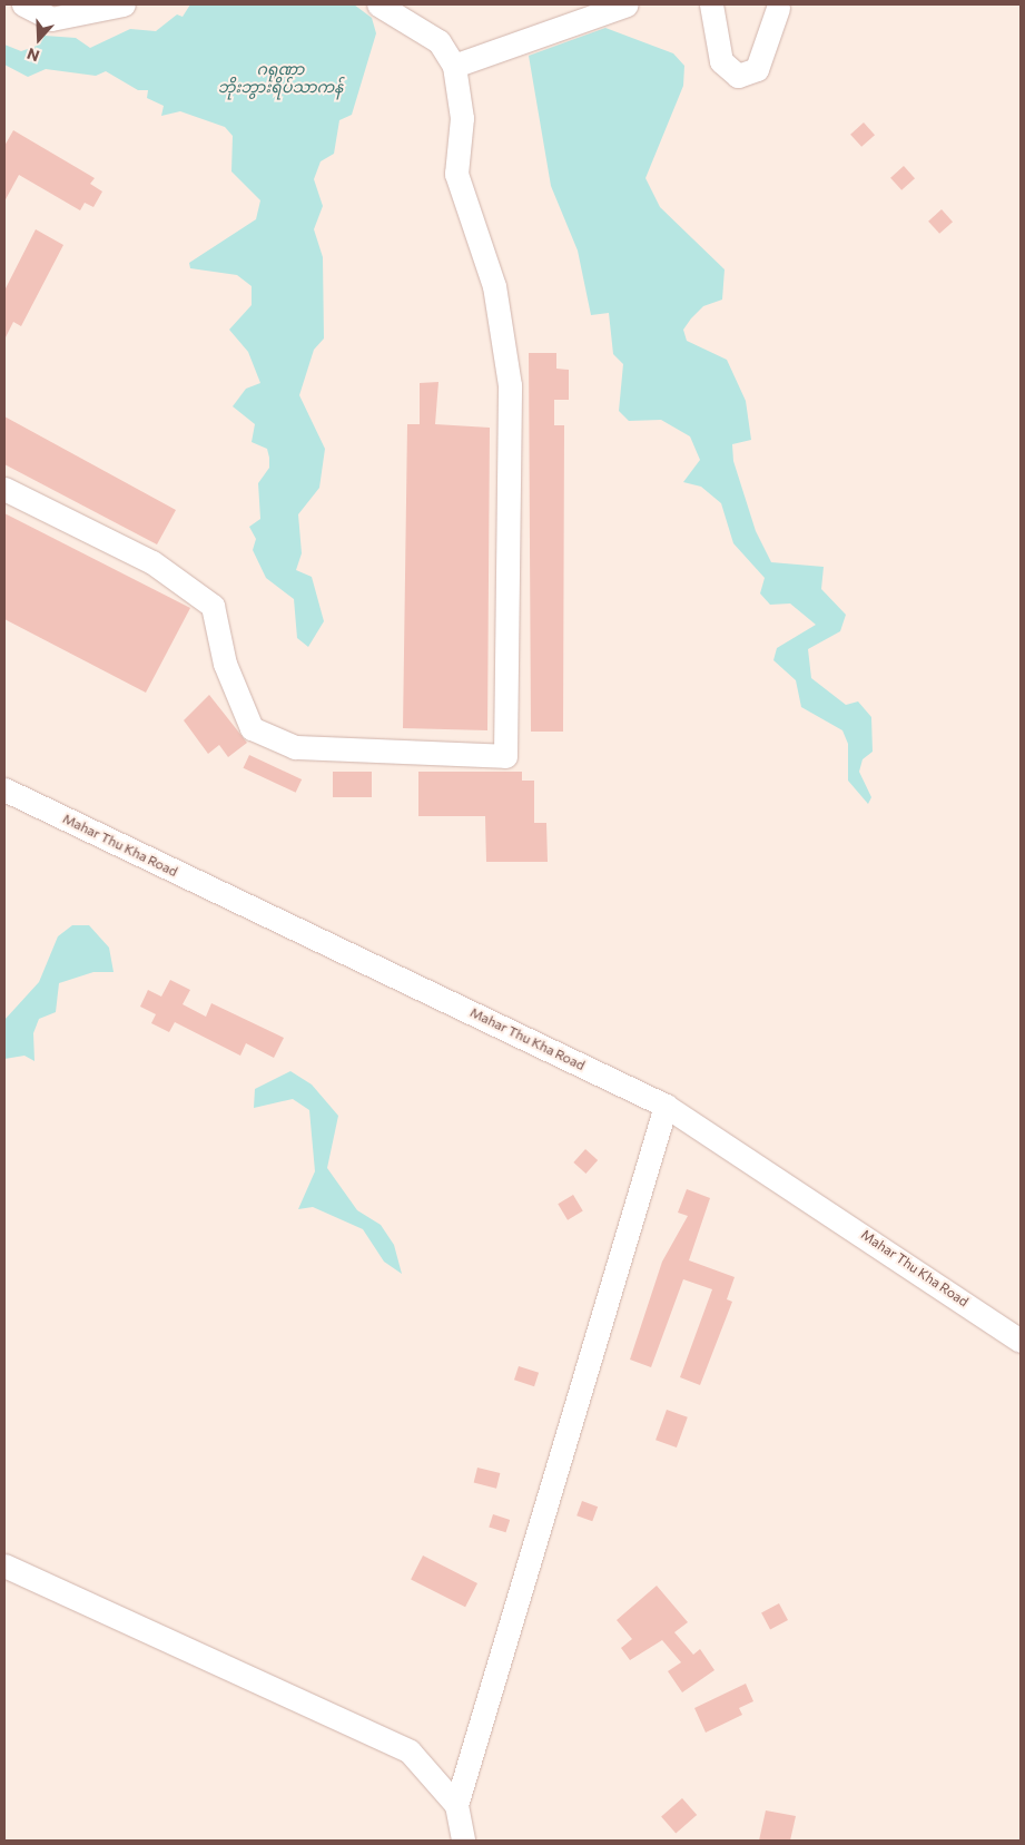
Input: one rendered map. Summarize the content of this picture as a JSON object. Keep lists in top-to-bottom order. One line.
{"streets":{"street":["Mahar Thu Kha Road"]},"water":["ဂရုဏာ ဘိုးဘွားရိပ်သာကန်"],"north":"bottom"}
